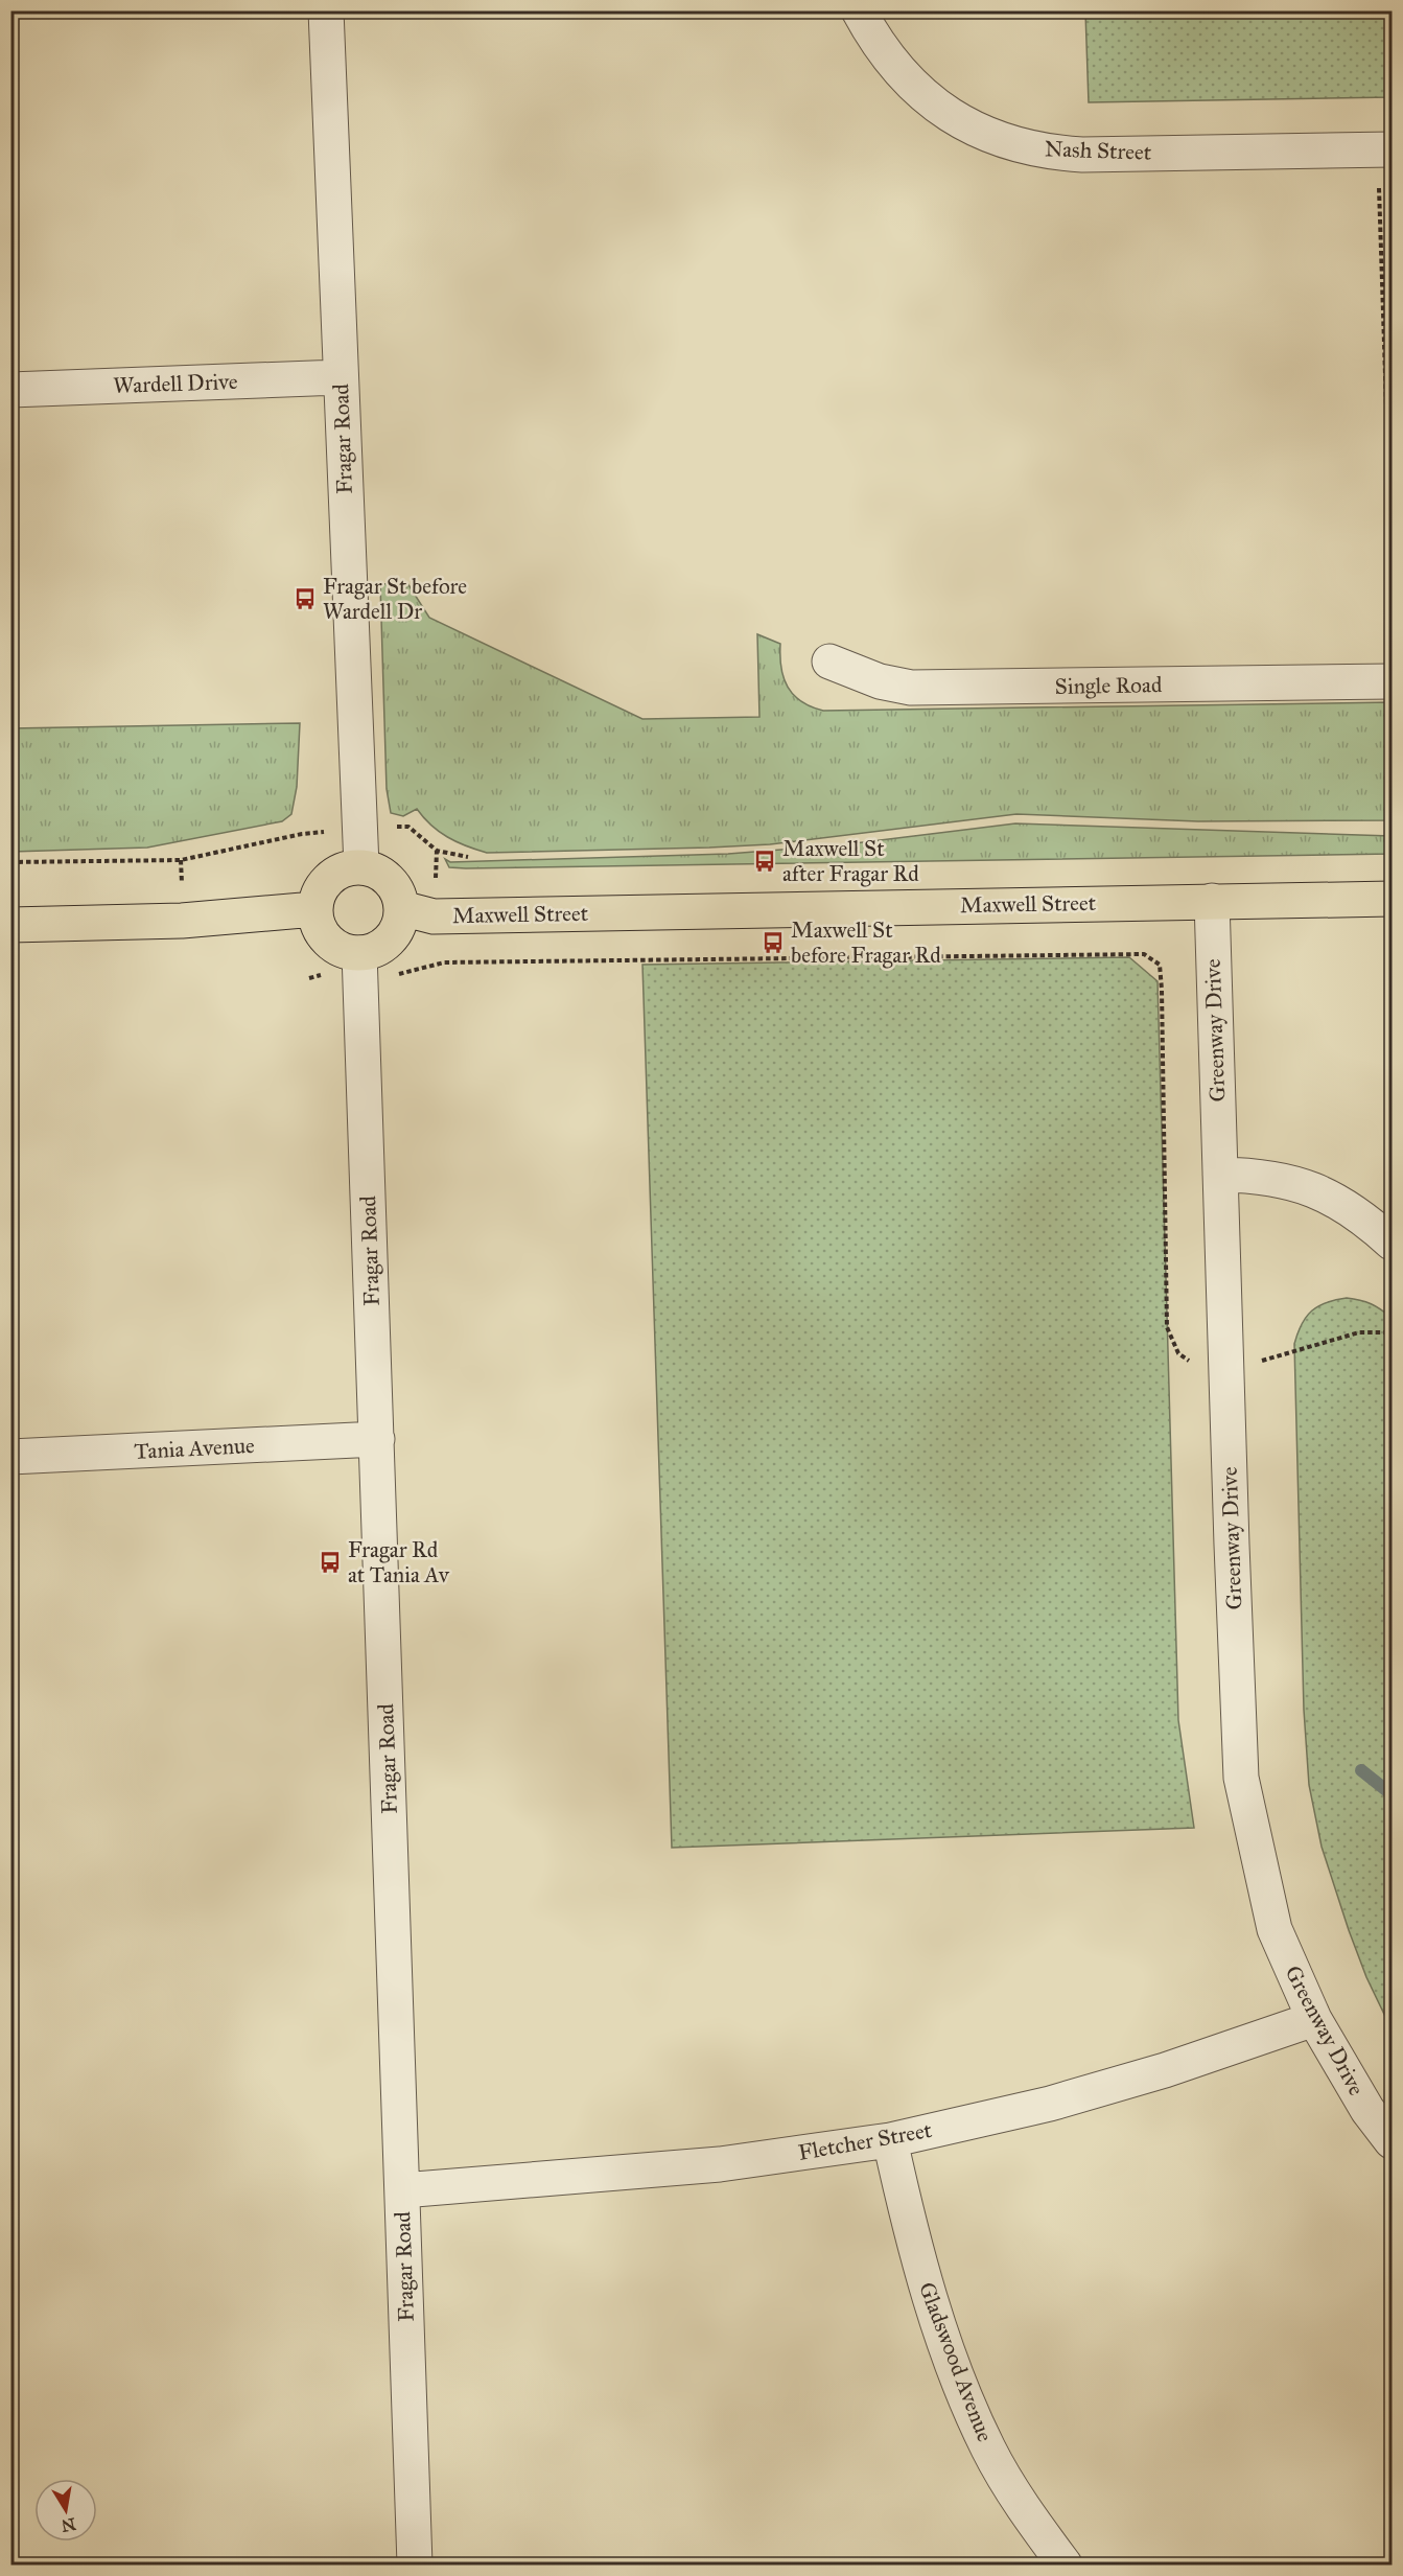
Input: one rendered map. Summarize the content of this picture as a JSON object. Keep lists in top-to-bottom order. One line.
{"streets":{"main road":["Maxwell Street"],"street":["Nash Street","Wardell Drive","Fragar Road","Single Road","Greenway Drive","Tania Avenue","Fletcher Street","Gladswood Avenue"]},"crossings":[["Wardell Drive","Fragar Road"],["Fragar Road","Maxwell Street"],["Fragar Road","Tania Avenue"],["Fragar Road","Fletcher Street"],["Maxwell Street","Greenway Drive"],["Greenway Drive","Fletcher Street"],["Fletcher Street","Gladswood Avenue"]],"places":{"bus stop":["Fragar St before Wardell Dr","Maxwell St after Fragar Rd","Maxwell St before Fragar Rd","Fragar Rd at Tania Av"]},"north":"bottom"}
